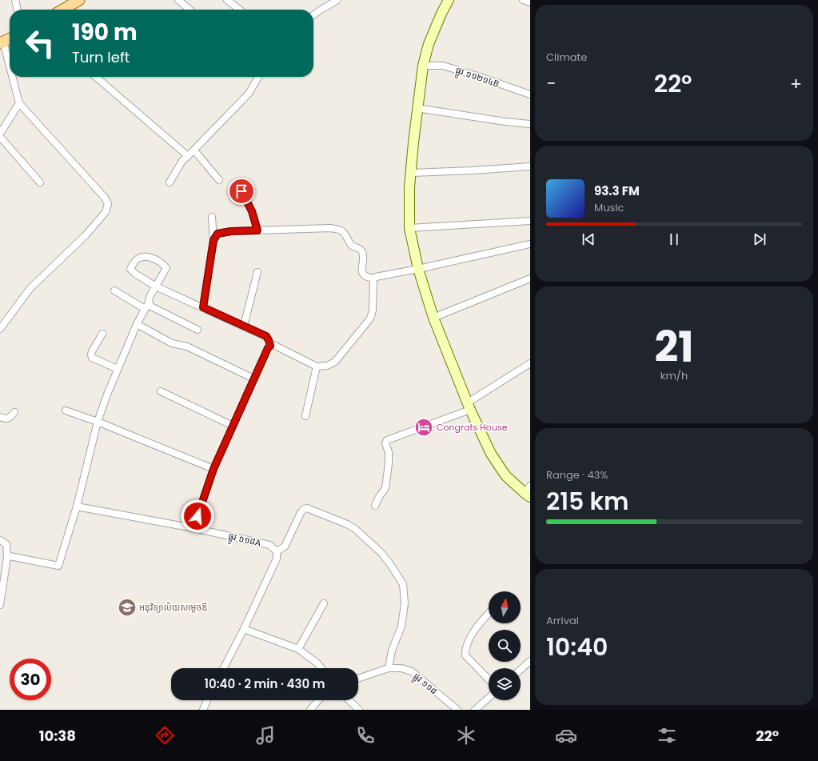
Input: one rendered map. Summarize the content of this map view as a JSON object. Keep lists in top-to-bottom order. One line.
{"streets":{"street":["ផ្លូវ ១១២១៤B","ផ្លូវ ១១៨A","ផ្លូវ ១១៨"]},"places":{"hotel":["Congrats House"],"school or university":["អនុវិទ្យាល័យសម្តេចឪ"]},"north":"top","page":{"tile":["Climate",["21","km/h"],["Range · 43%","215 km"],["Arrival","10:40"]],"turn":["190 m","Turn left"],"heat":["−","22°","+"],"song":["93.3 FM","Music"],"limit":"30","trip":"10:40 · 2 min · 430 m","tabs":["10:38","22°"]}}
